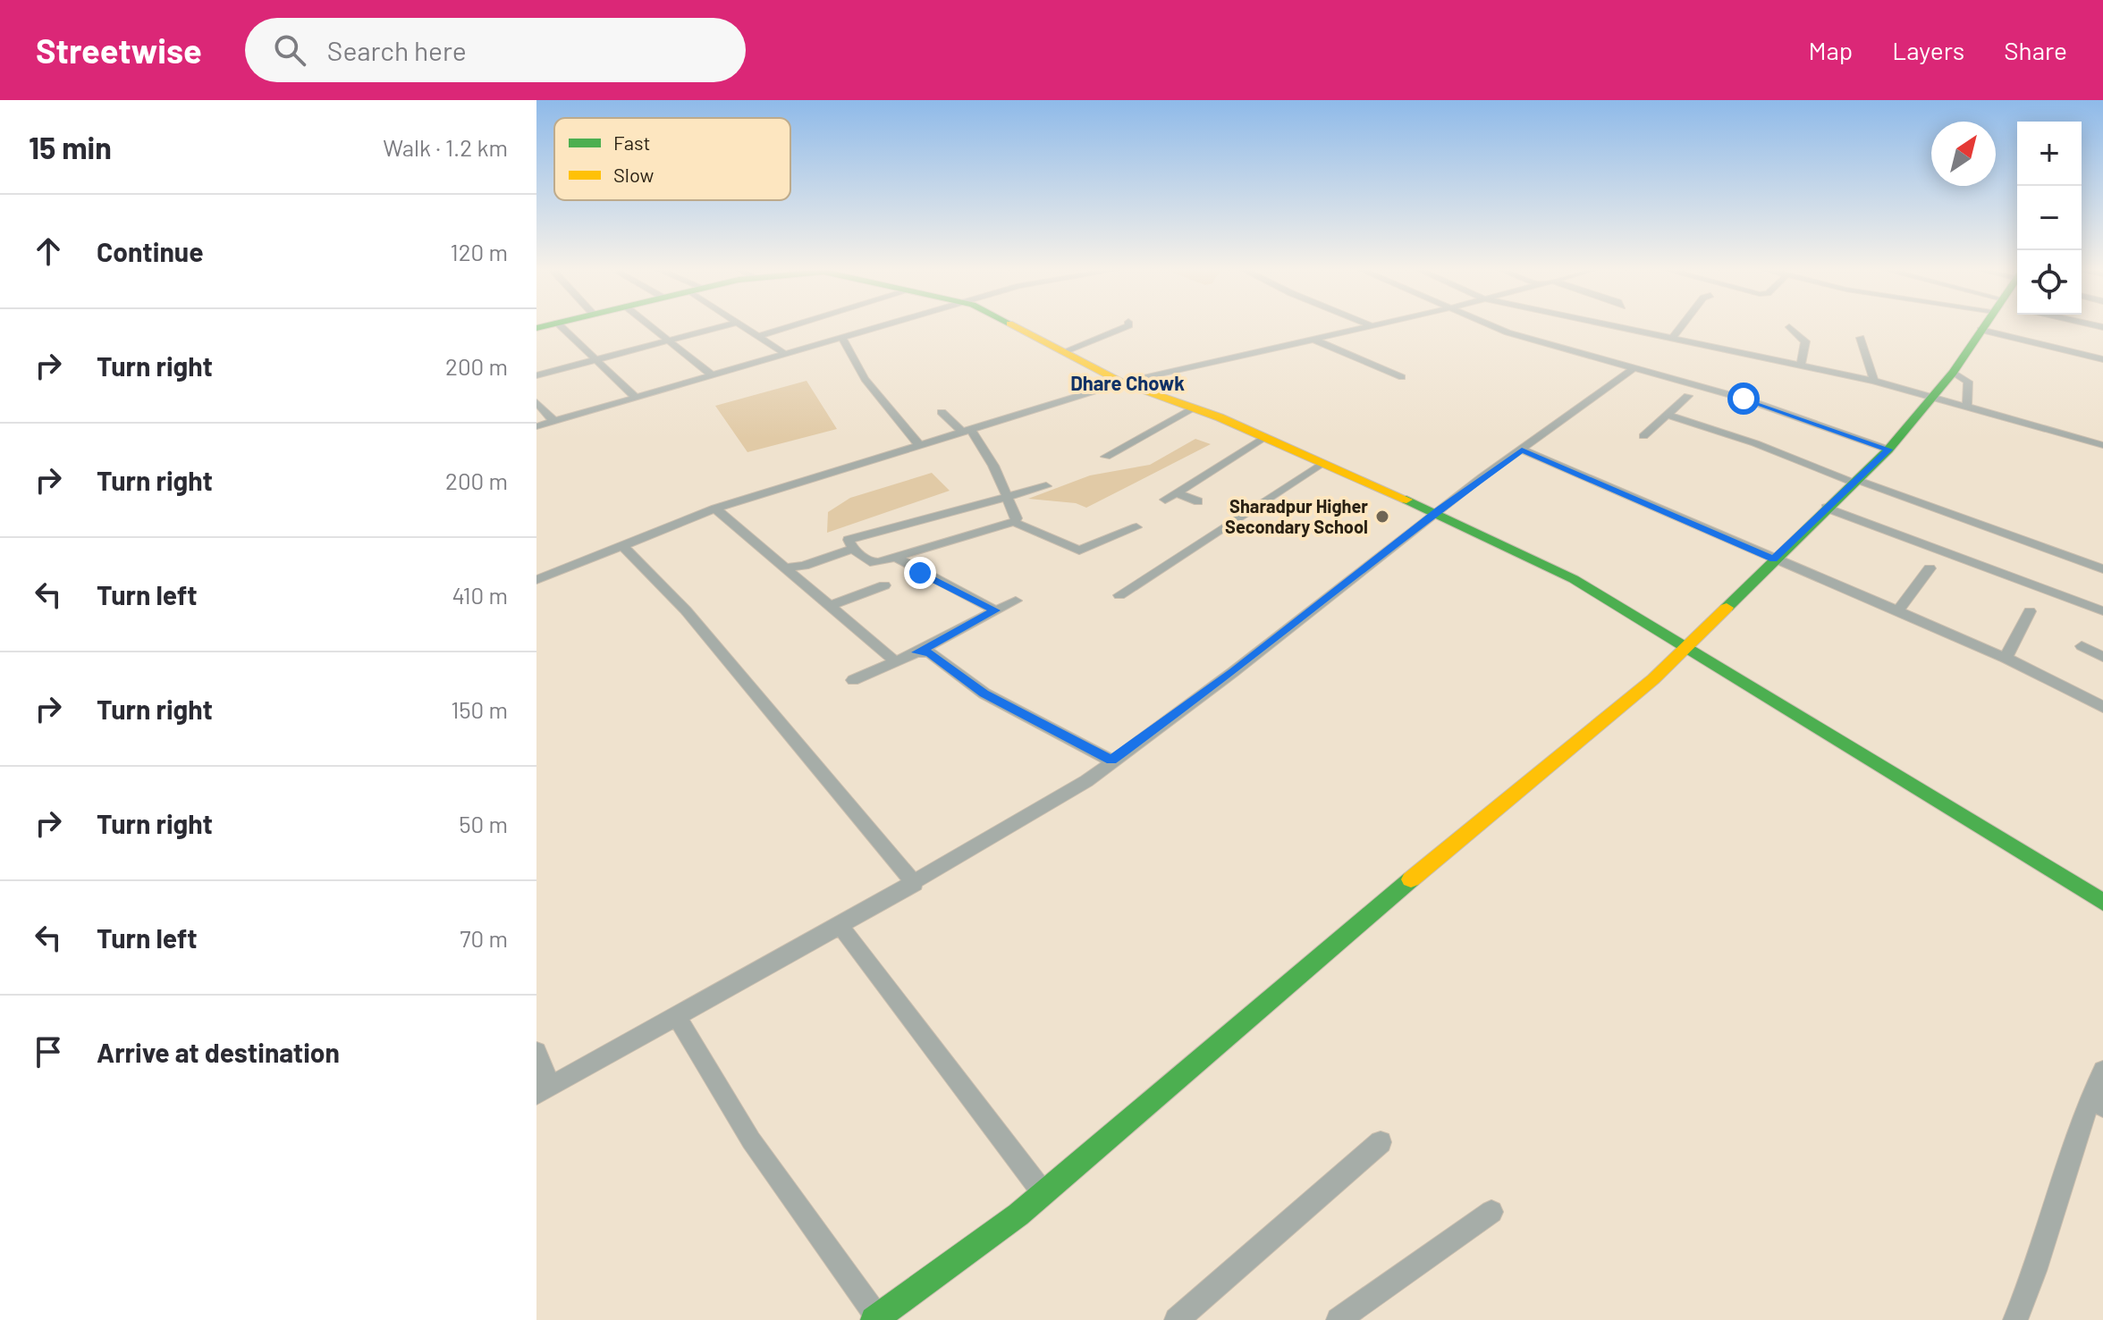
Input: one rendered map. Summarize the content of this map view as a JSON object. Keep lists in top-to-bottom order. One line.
{"districts":["Dhare Chowk"],"places":["Sharadpur Higher Secondary School"],"legend":["Fast","Slow"],"north":"top right","page":{"header":"Streetwise","search":"Search here","nav":["Map","Layers","Share"],"heading":["15 min","Walk · 1.2 km"],"map_buttons":["+","−"],"list":[["Continue","120 m"],["Turn right","200 m"],["Turn right","200 m"],["Turn left","410 m"],["Turn right","150 m"],["Turn right","50 m"],["Turn left","70 m"],"Arrive at destination"]}}
